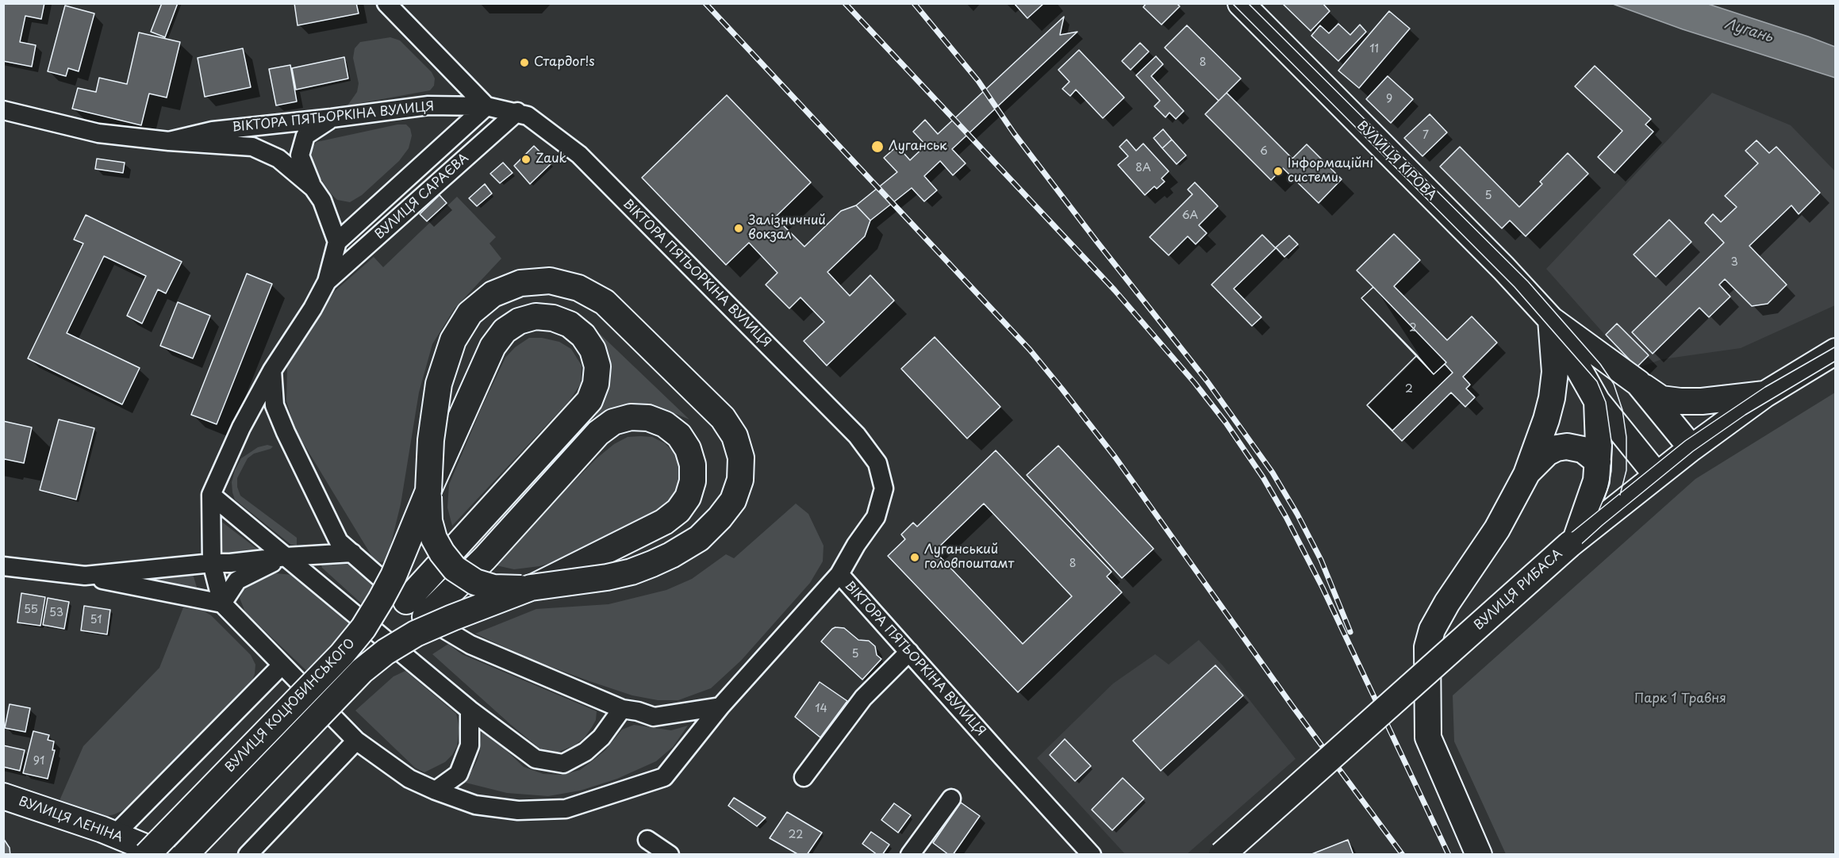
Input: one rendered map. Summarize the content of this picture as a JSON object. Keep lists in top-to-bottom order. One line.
{"streets":{"street":["ВІКТОРА ПЯТЬОРКІНА ВУЛИЦЯ","ВУЛИЦЯ КІРОВА","ВУЛИЦЯ САРАЄВА","ВУЛИЦЯ РИБАСА","ВУЛИЦЯ КОЦЮБИНСЬКОГО","ВУЛИЦЯ ЛЕНІНА"]},"crossings":[["ВІКТОРА ПЯТЬОРКІНА ВУЛИЦЯ","ВУЛИЦЯ САРАЄВА"],["ВУЛИЦЯ КІРОВА","ВУЛИЦЯ РИБАСА"]],"water":["Лугань"],"parks":["Парк 1 Травня"],"places":["Стардог!s","Луганськ","Zauk","Інформаційні системи","Залізничний вокзал","Луганський головпоштамт"],"house_numbers":["11","8","9","7","6","8А","5","6А","3","2","2","8","55","53","51","5","14","91","22"]}
